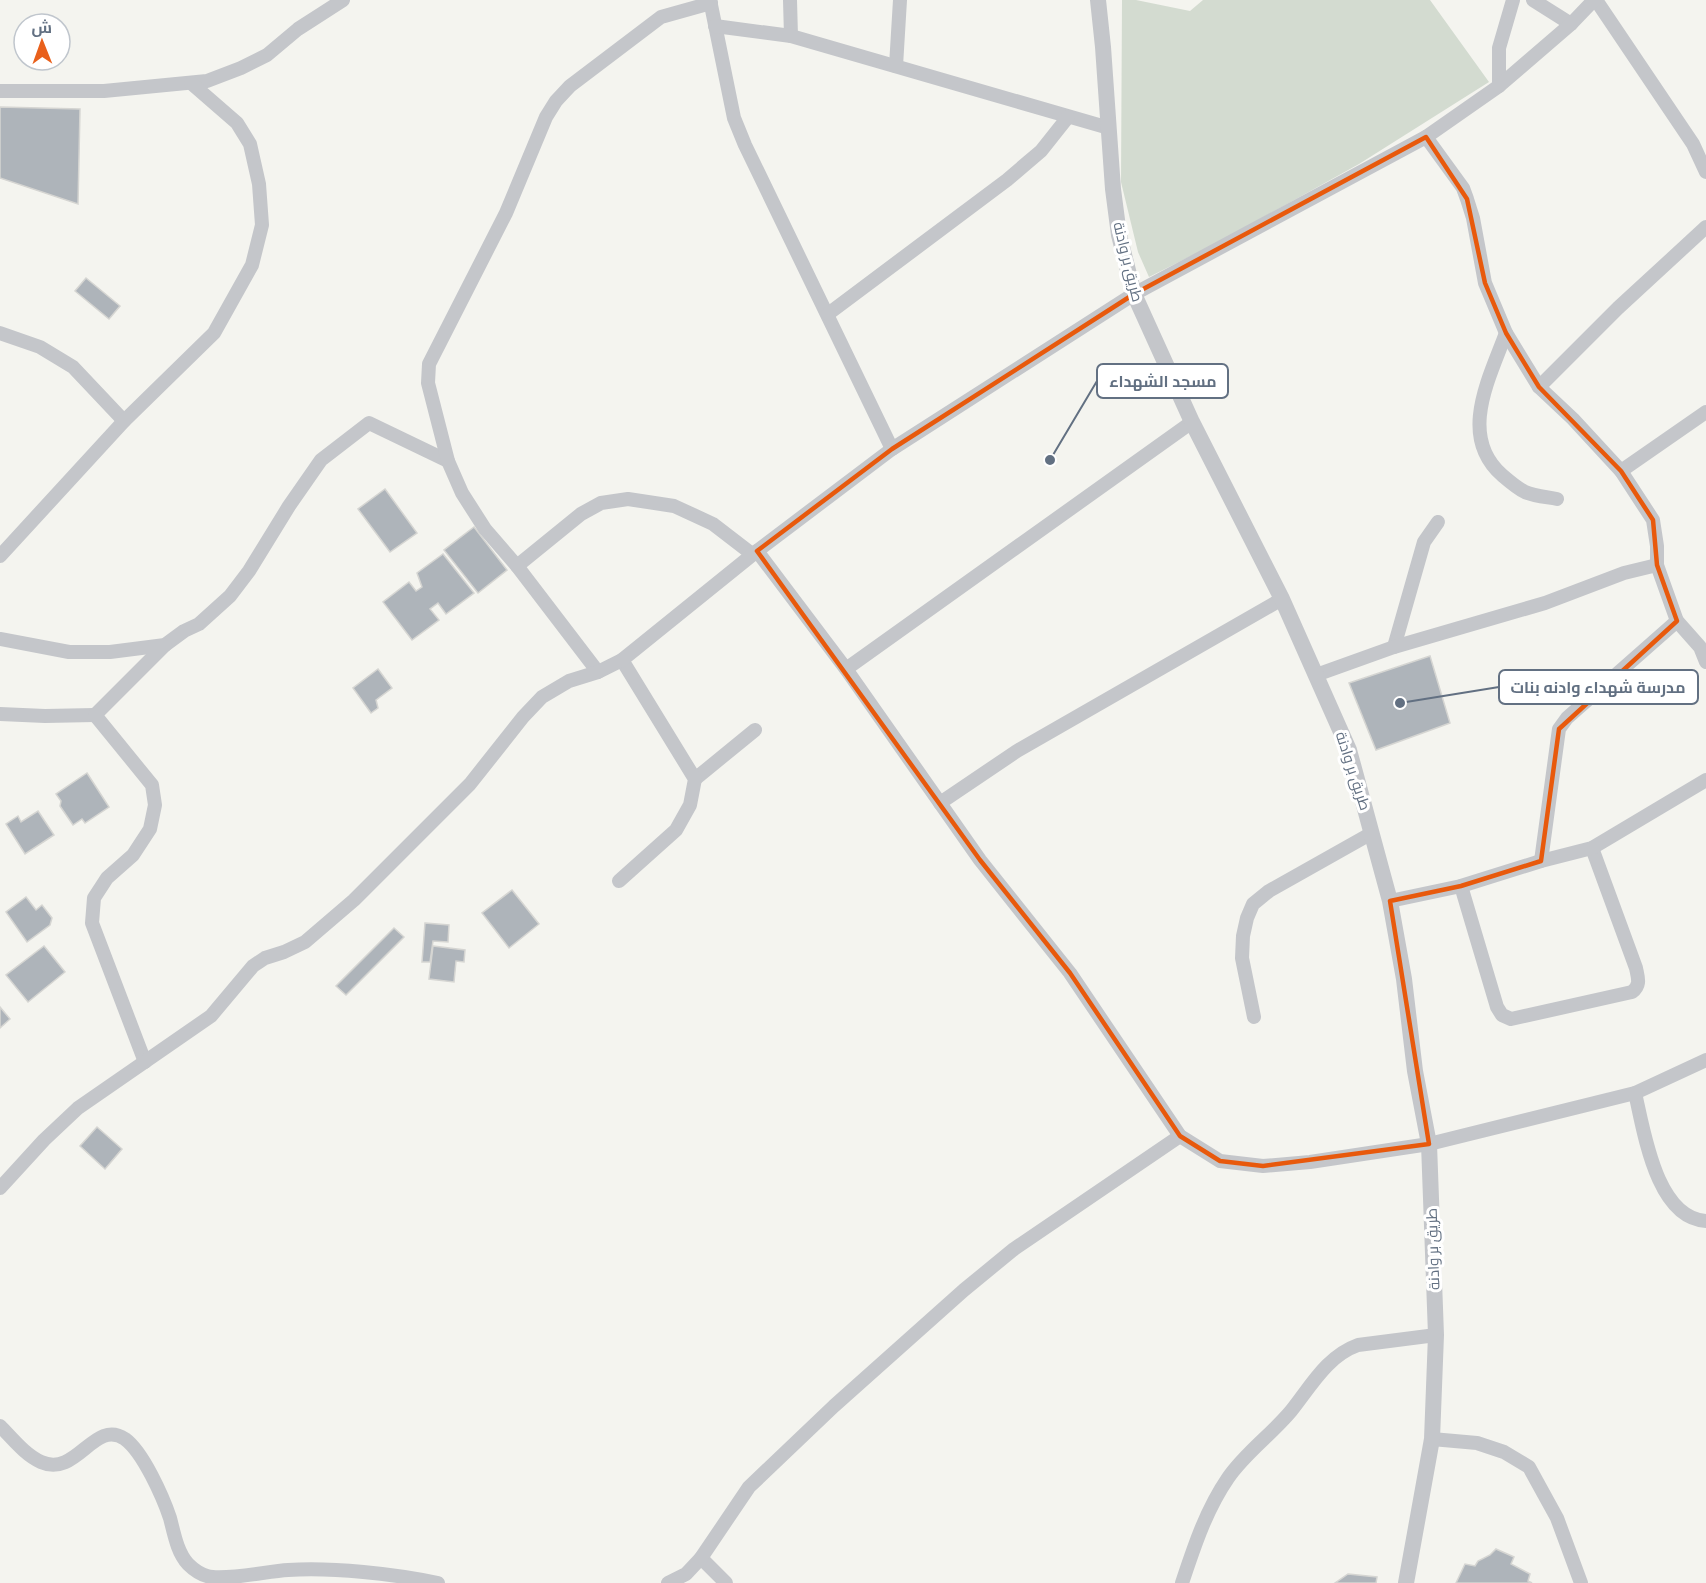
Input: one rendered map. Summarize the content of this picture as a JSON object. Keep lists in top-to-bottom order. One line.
{"streets":{"street":["طريق بر وادنة"]},"places":["مسجد الشهداء","مدرسة شهداء وادنه بنات"],"north":"top"}
